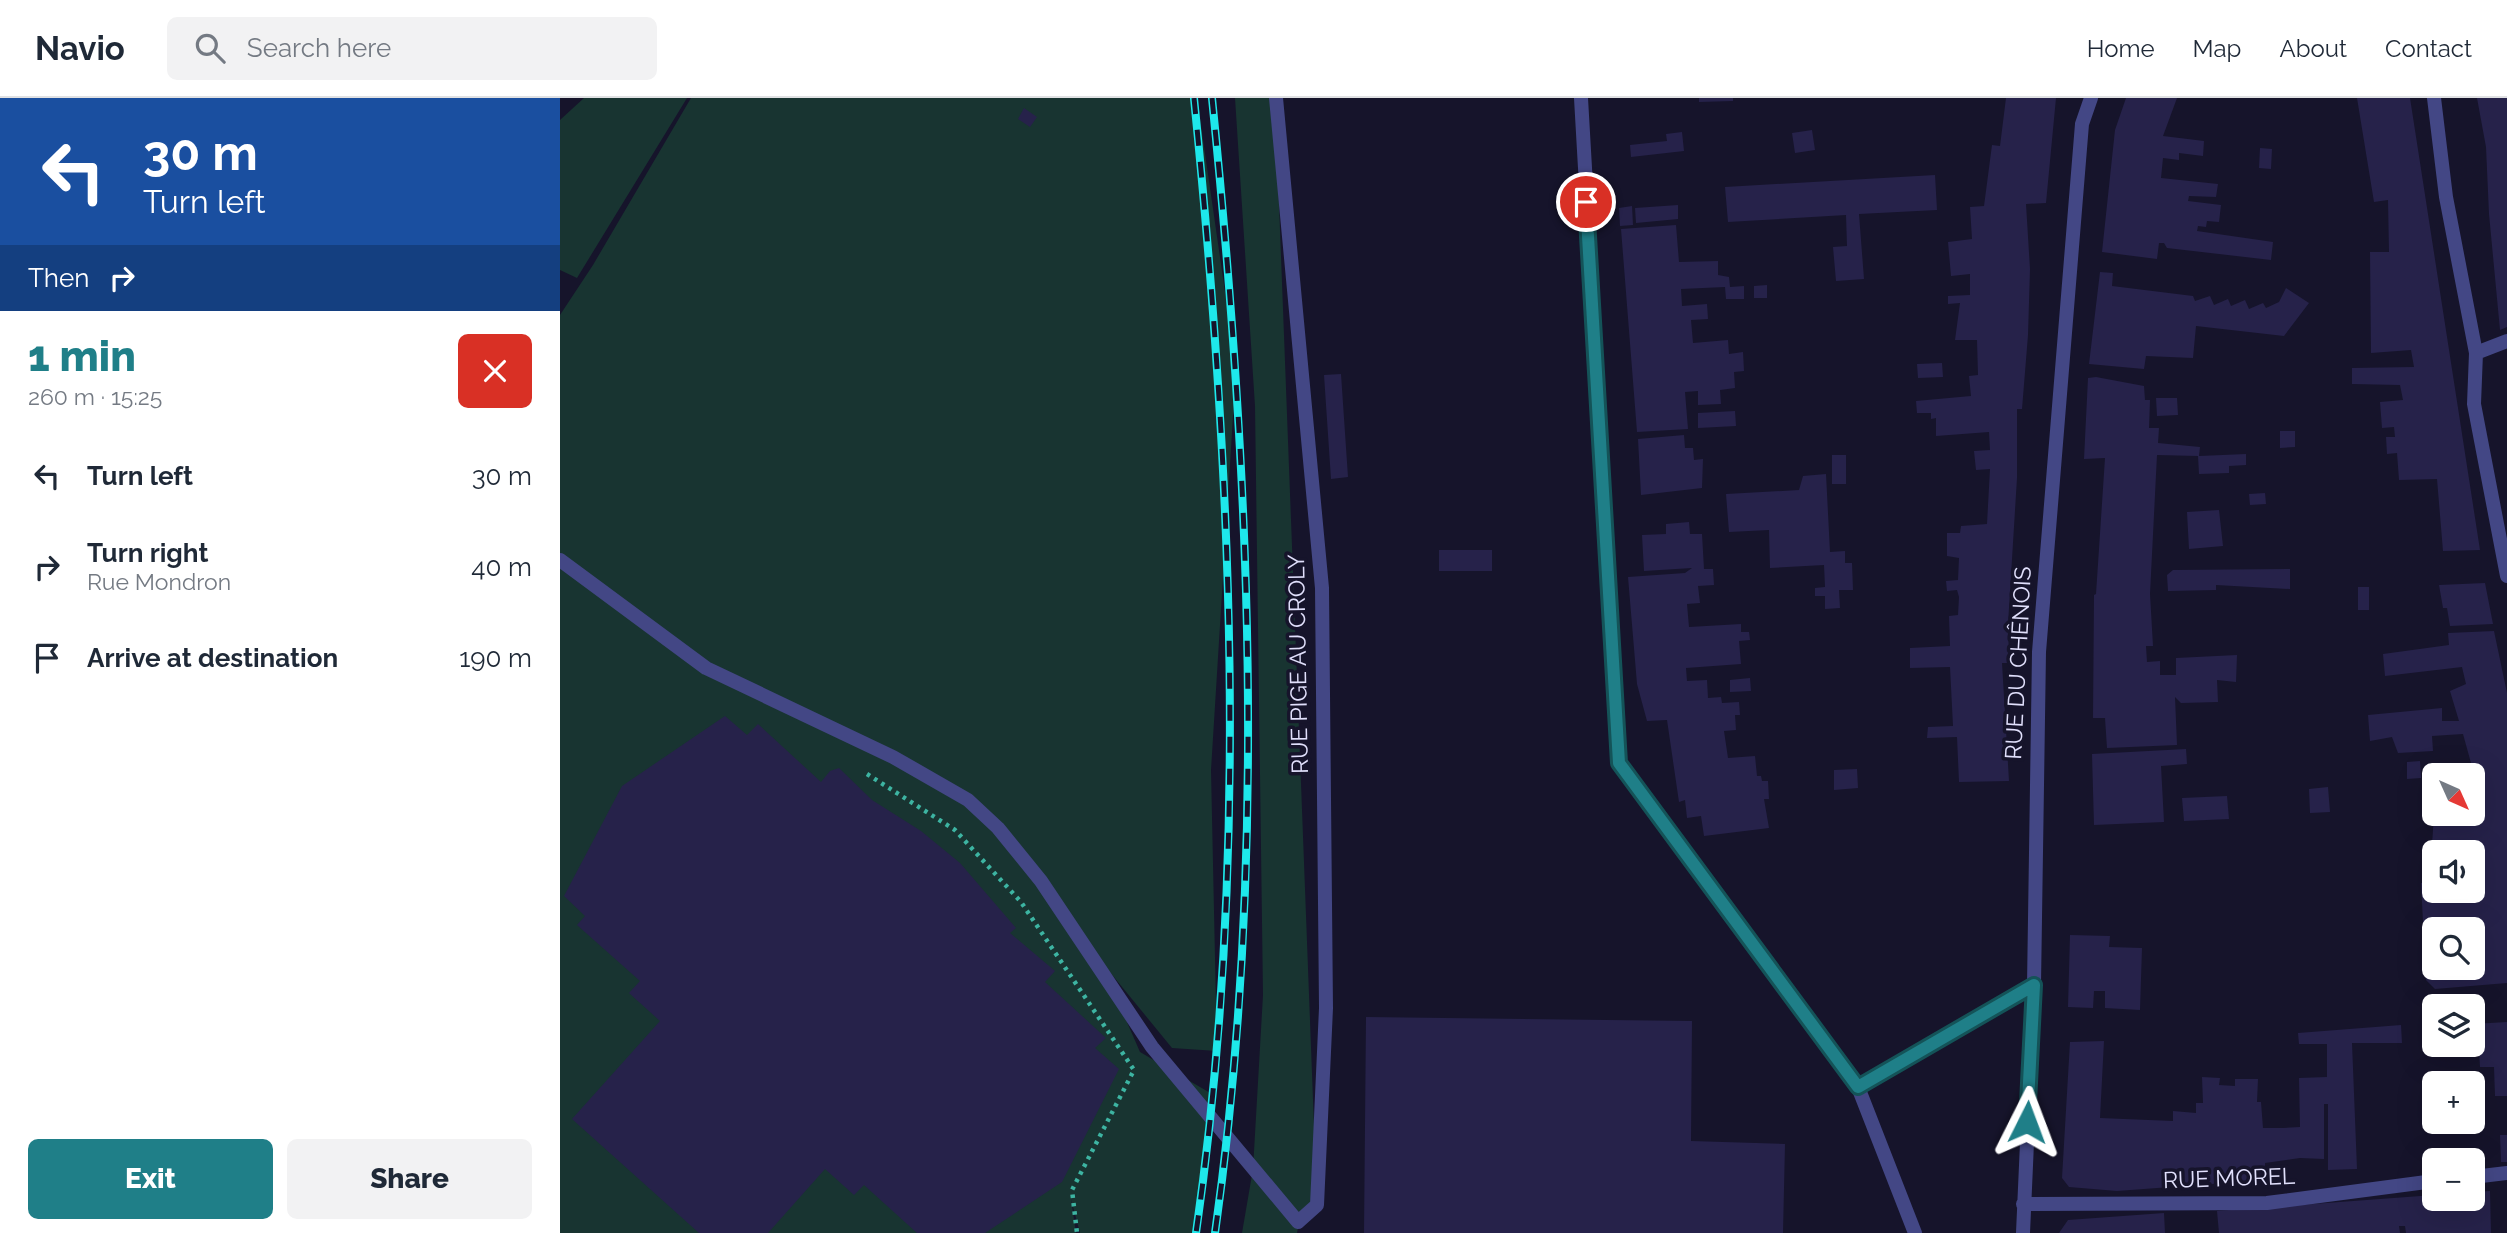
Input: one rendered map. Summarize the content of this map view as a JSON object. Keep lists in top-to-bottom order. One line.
{"streets":{"street":["RUE DU CHÊNOIS","RUE PIGE AU CROLY","RUE MOREL"]},"crossings":[["RUE DU CHÊNOIS","RUE MOREL"]],"north":"bottom right","page":{"header":"Navio","search":"Search here","nav":["Home","Map","About","Contact"],"turn":["30 m","Turn left"],"then":"Then","heading":["1 min","260 m · 15:25"],"list":[{"name":"Turn left","value":"30 m"},{"name":"Turn right","note":"Rue Mondron","value":"40 m"},{"name":"Arrive at destination","value":"190 m"}],"map_buttons":["+","−"],"buttons":["Exit","Share"]}}
